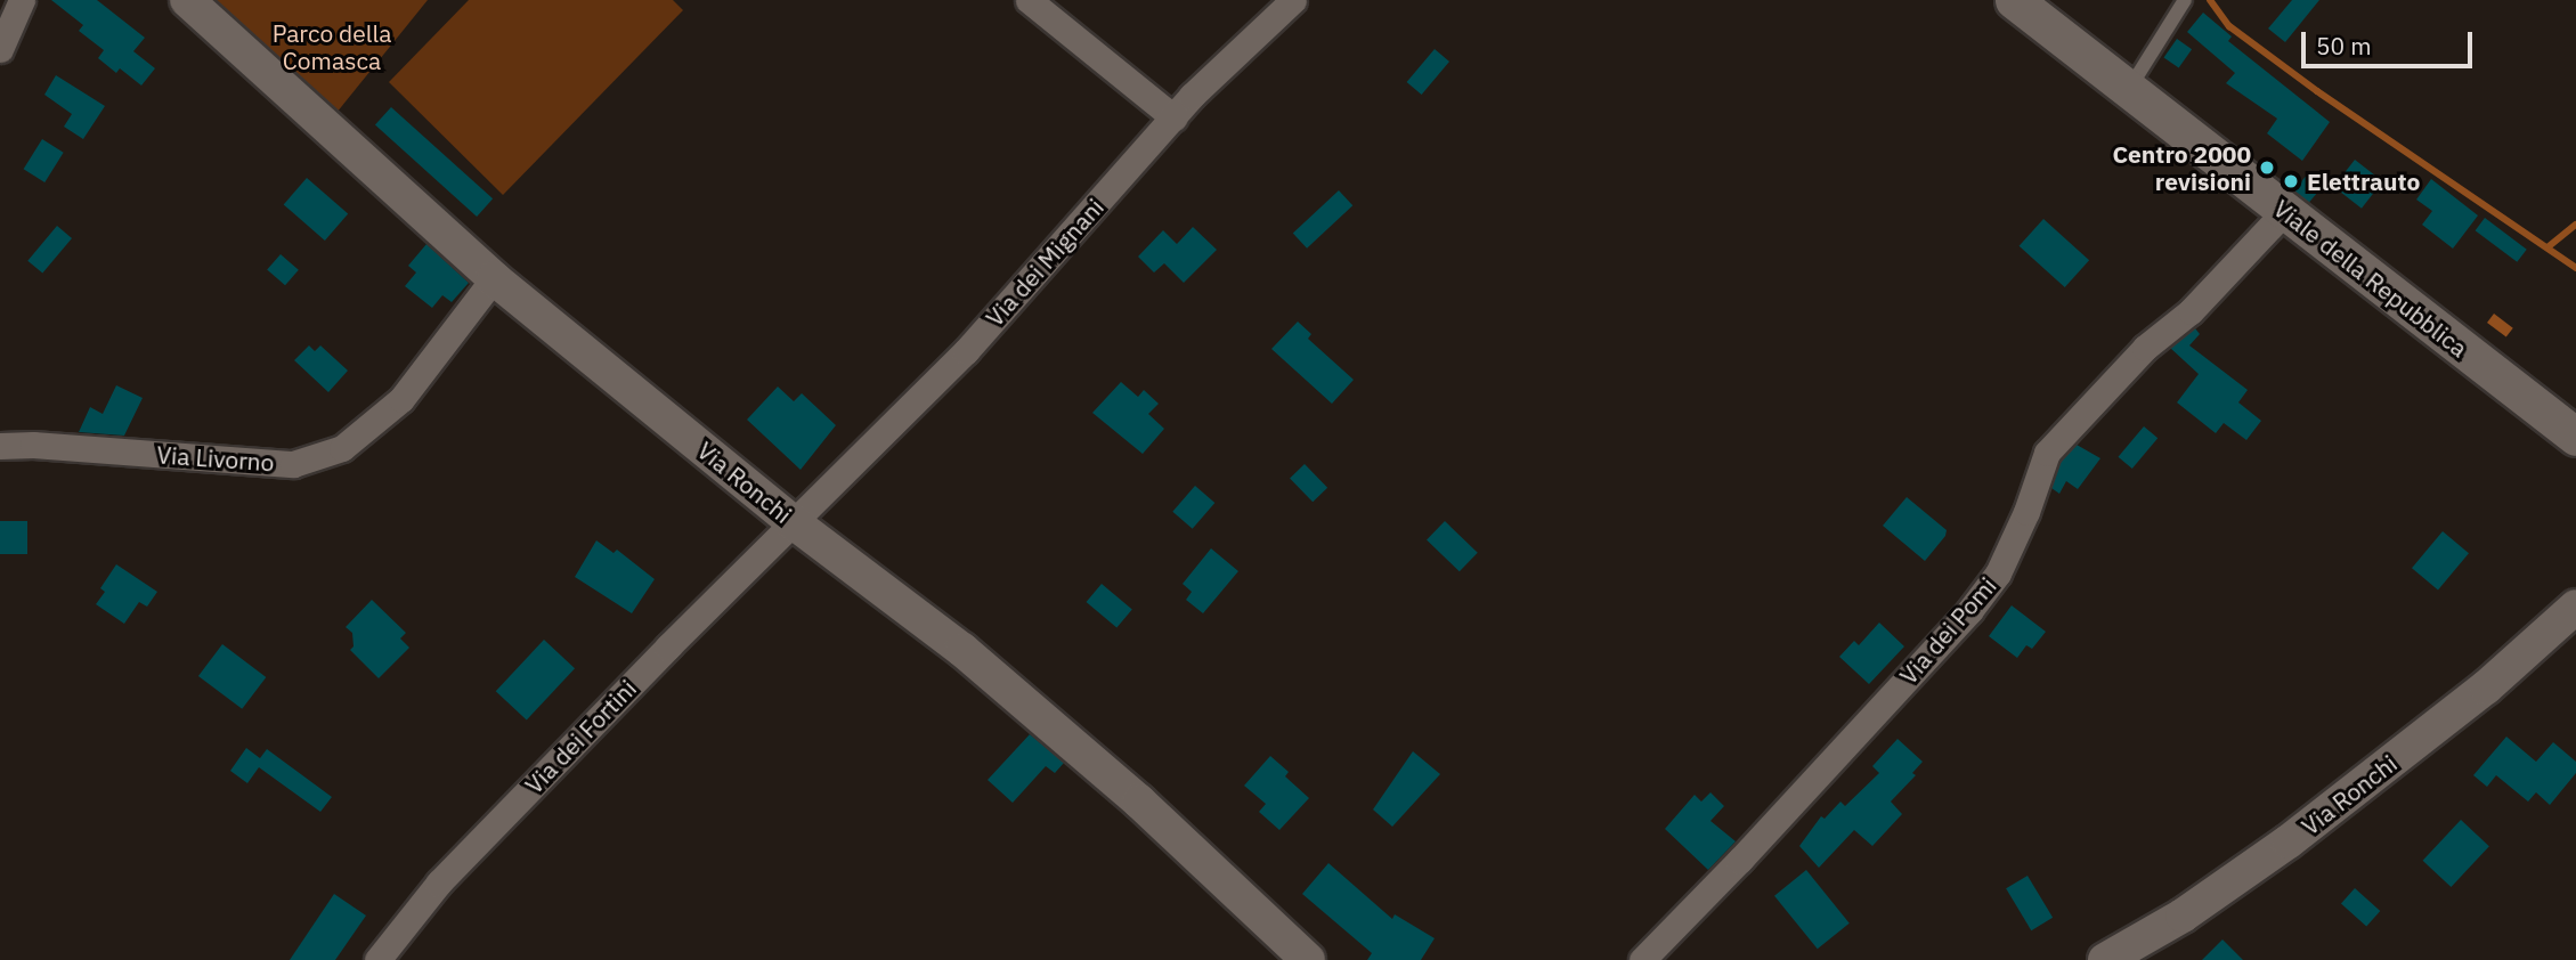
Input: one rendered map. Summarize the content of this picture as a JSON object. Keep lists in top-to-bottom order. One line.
{"streets":{"main road":["Viale della Repubblica"],"street":["Via dei Mignani","Via Livorno","Via Ronchi","Via dei Pomi","Via dei Fortini"]},"crossings":[["Via dei Mignani","Via Ronchi"],["Via dei Mignani","Via dei Fortini"],["Viale della Repubblica","Via dei Pomi"],["Via Livorno","Via Ronchi"],["Via Ronchi","Via dei Fortini"]],"parks":["Parco della Comasca"],"places":["Centro 2000 revisioni","Elettrauto"],"scale_bar":"50 m"}
